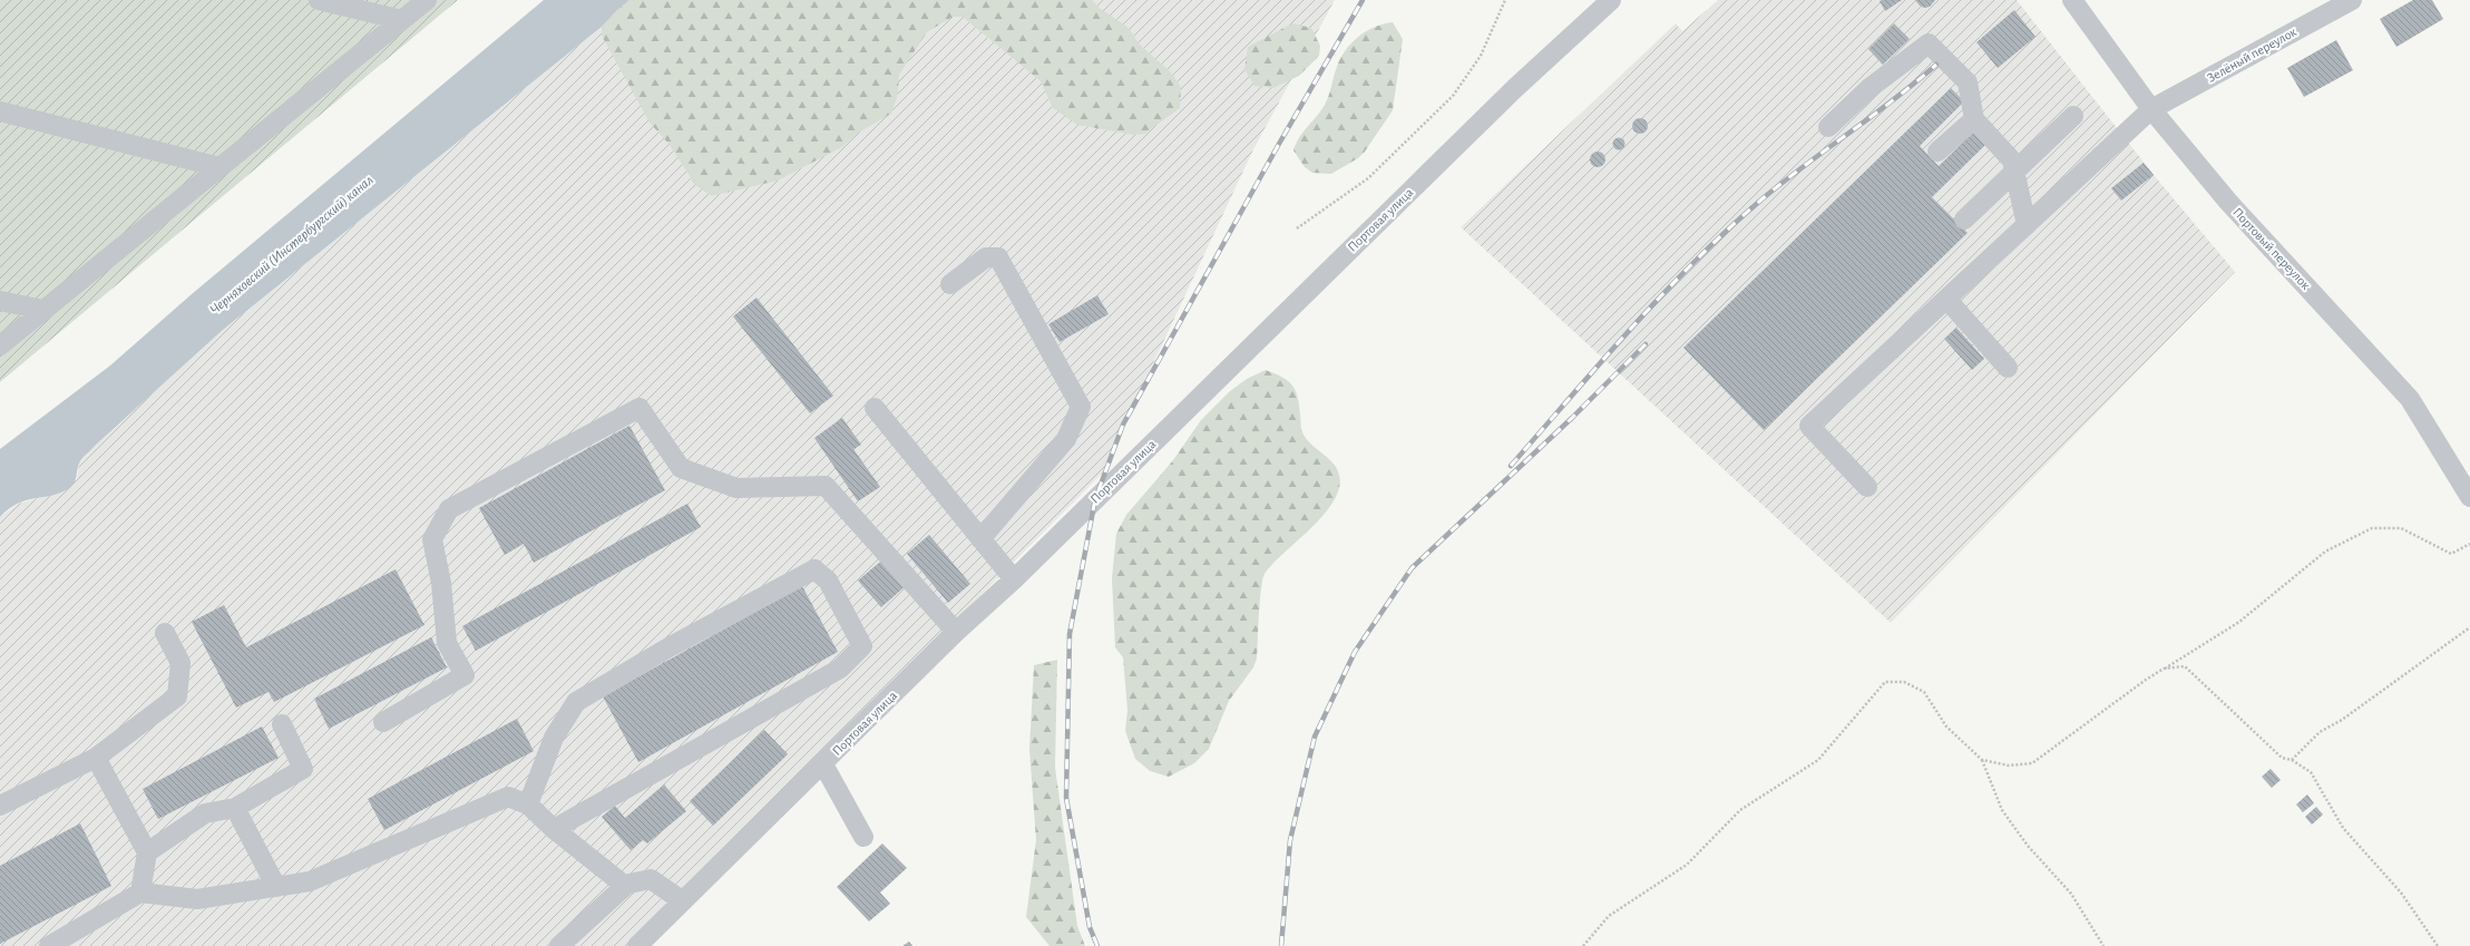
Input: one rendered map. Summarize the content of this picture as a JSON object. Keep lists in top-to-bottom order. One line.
{"streets":{"street":["Зелёный переулок","Портовая улица","Портовый переулок"]},"crossings":[["Зелёный переулок","Портовый переулок"]],"water":["Черняховский (Инстербургский) канал"]}
